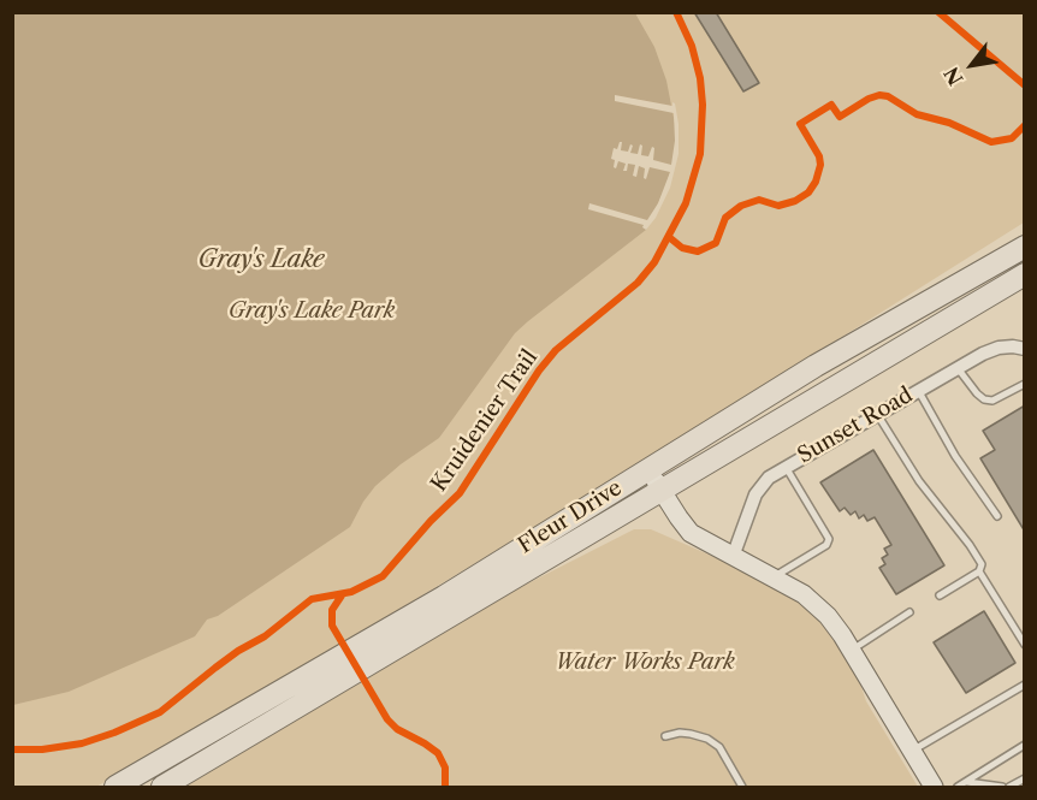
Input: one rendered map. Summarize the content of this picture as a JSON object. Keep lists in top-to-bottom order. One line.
{"streets":{"main road":["Fleur Drive"],"street":["Sunset Road"],"cycle path":["Kruidenier Trail"]},"water":["Gray's Lake"],"parks":["Gray's Lake Park","Water Works Park"],"north":"bottom left"}
